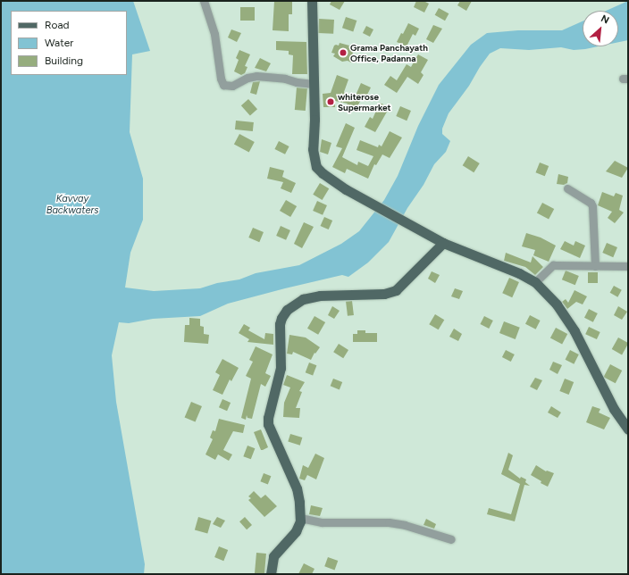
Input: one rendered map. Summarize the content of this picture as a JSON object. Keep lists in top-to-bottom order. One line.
{"water":["Kavvay Backwaters"],"places":["Grama Panchayath Office, Padanna","whiterose Supermarket"],"legend":["Road","Water","Building"],"north":"top right"}
